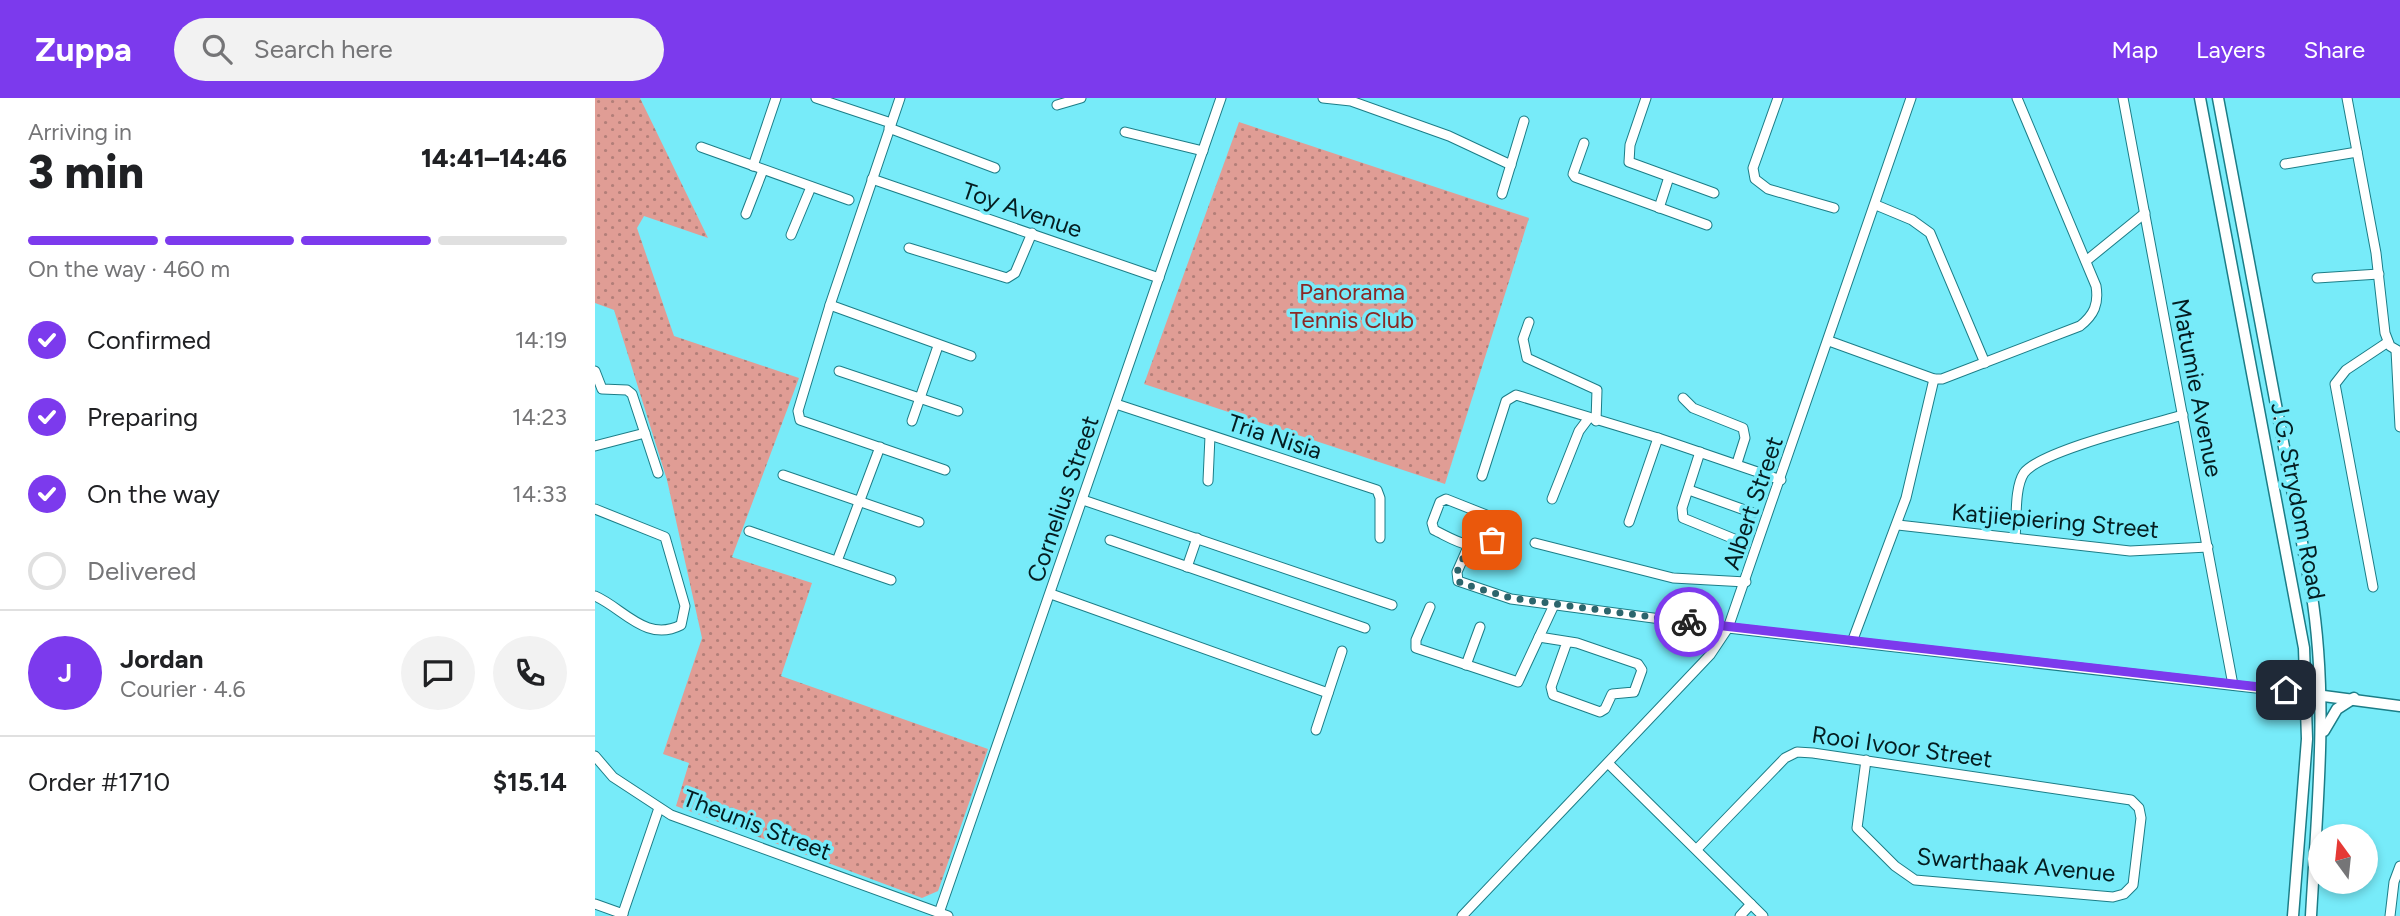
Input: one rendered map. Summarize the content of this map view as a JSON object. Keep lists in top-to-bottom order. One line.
{"streets":{"street":["Toy Avenue","Matumie Avenue","Tria Nisia","Cornelius Street","J.G. Strydom Road","Albert Street","Katjiepiering Street","Rooi Ivoor Street","Theunis Street","Swarthaak Avenue"]},"crossings":[["Toy Avenue","Cornelius Street"],["Matumie Avenue","Katjiepiering Street"],["Tria Nisia","Cornelius Street"],["Cornelius Street","Theunis Street"],["Rooi Ivoor Street","Swarthaak Avenue"]],"parks":["Panorama Tennis Club"],"north":"top","page":{"header":"Zuppa","search":"Search here","nav":["Map","Layers","Share"],"heading":["3 min","Arriving in","14:41–14:46"],"panel":["Jordan","Courier · 4.6","Order #1710","$15.14"],"bar":"On the way · 460 m","list":[["Confirmed","14:19"],["Preparing","14:23"],["On the way","14:33"],"Delivered"],"round":"J"}}
